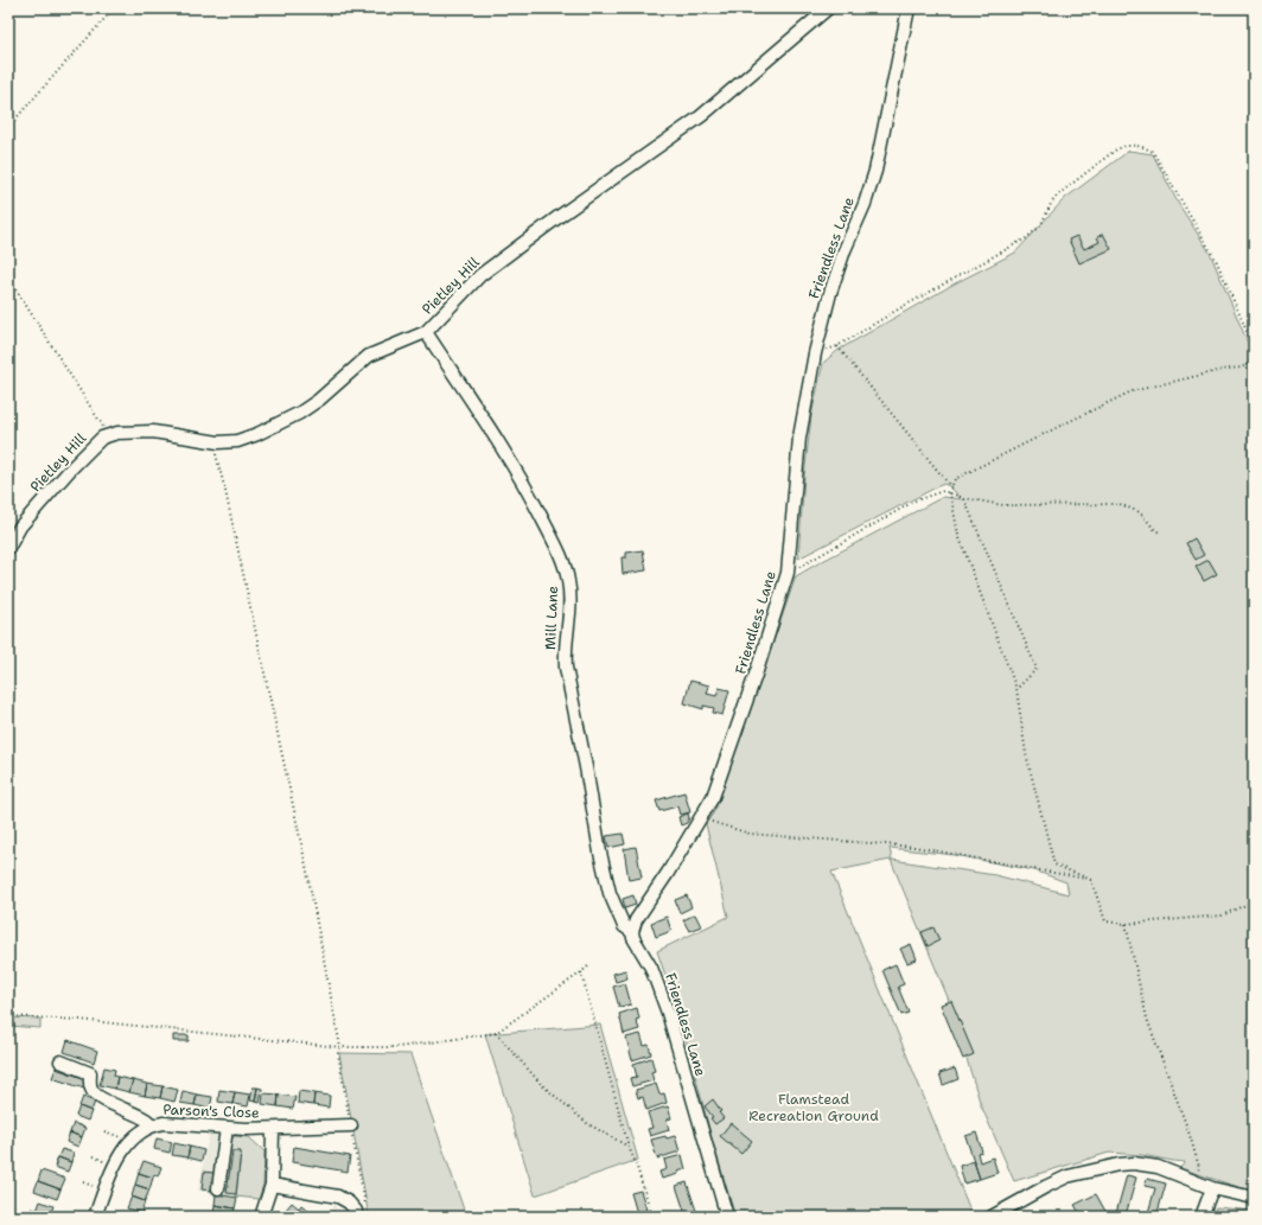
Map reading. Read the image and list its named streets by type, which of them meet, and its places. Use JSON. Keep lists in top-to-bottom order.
{
  "streets": {
    "street": [
      "Friendless Lane",
      "Pietley Hill",
      "Mill Lane",
      "Parson's Close"
    ]
  },
  "crossings": [
    ["Friendless Lane", "Mill Lane"],
    ["Pietley Hill", "Mill Lane"]
  ],
  "parks": ["Flamstead Recreation Ground"]
}
